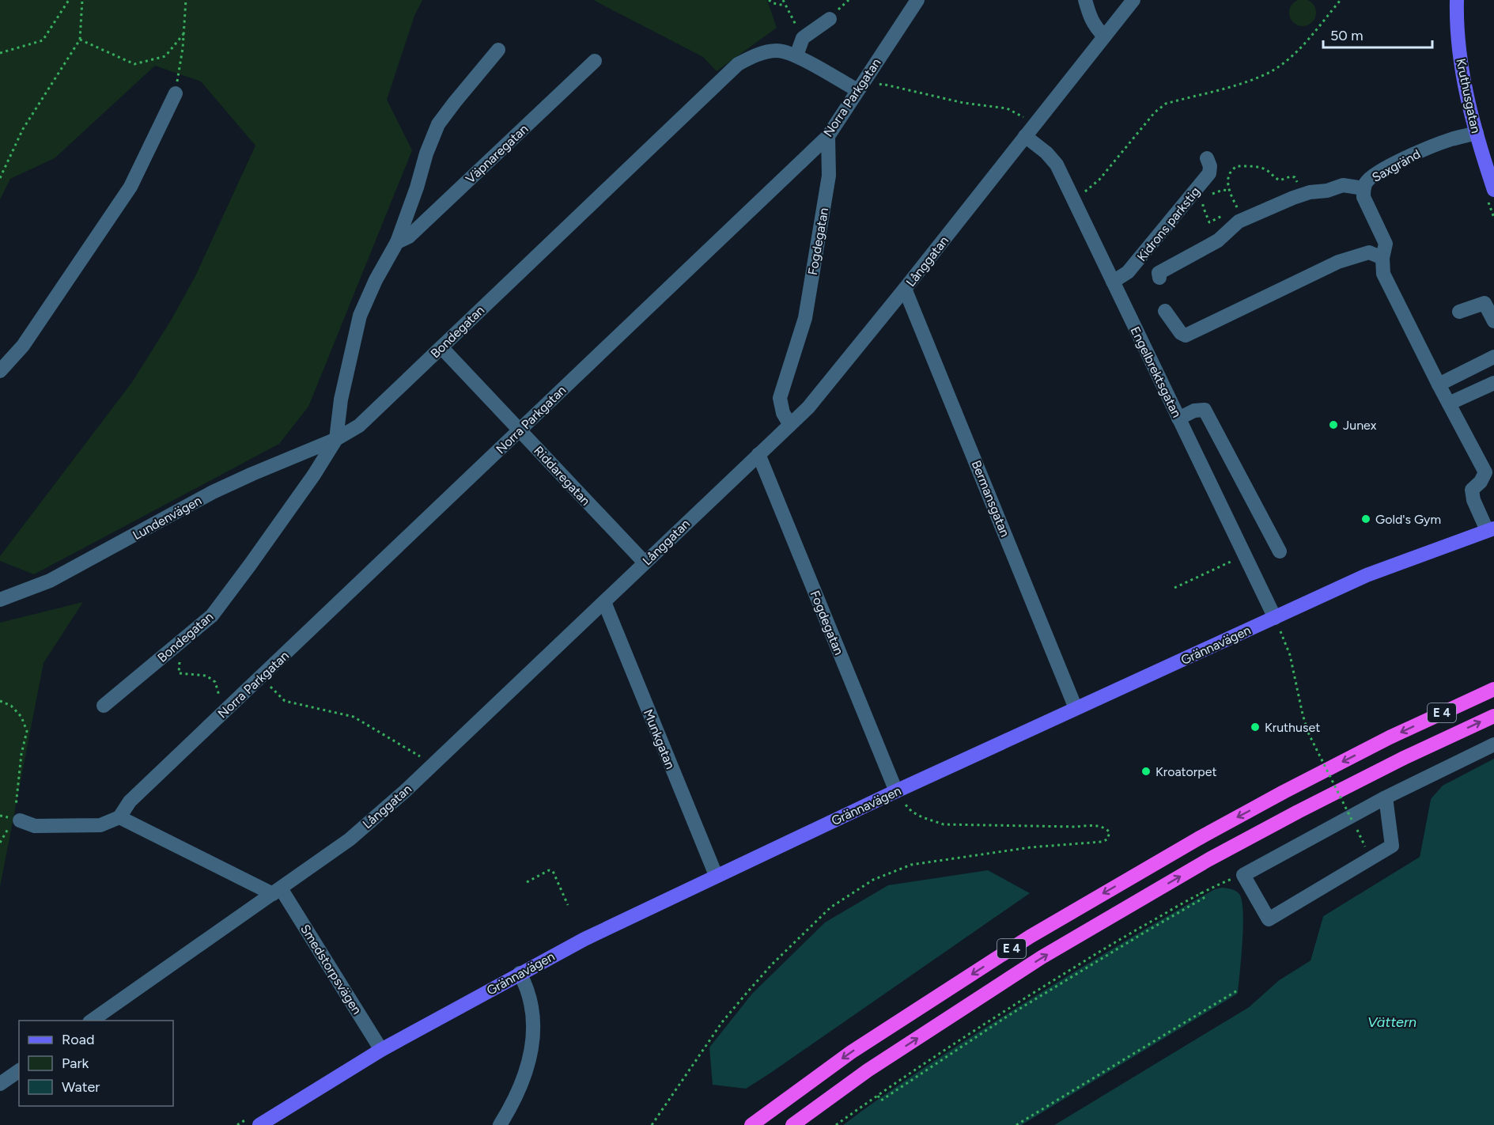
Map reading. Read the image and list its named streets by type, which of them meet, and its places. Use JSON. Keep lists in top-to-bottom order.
{
  "streets": {
    "highway": ["E 4"],
    "main road": ["Kruthusgatan", "Grännavägen"],
    "street": [
      "Norra Parkgatan",
      "Väpnaregatan",
      "Saxgränd",
      "Kidrons parkstig",
      "Fogdegatan",
      "Långgatan",
      "Bondegatan",
      "Engelbrektsgatan",
      "Riddaregatan",
      "Bermansgatan",
      "Lundenvägen",
      "Munkgatan",
      "Smedstorpsvägen"
    ]
  },
  "crossings": [
    ["Kruthusgatan", "Saxgränd"],
    ["Norra Parkgatan", "Fogdegatan"],
    ["Norra Parkgatan", "Bondegatan"],
    ["Norra Parkgatan", "Riddaregatan"],
    ["Väpnaregatan", "Bondegatan"],
    ["Väpnaregatan", "Lundenvägen"],
    ["Saxgränd", "Grännavägen"],
    ["Kidrons parkstig", "Engelbrektsgatan"],
    ["Fogdegatan", "Långgatan"],
    ["Fogdegatan", "Grännavägen"],
    ["Långgatan", "Engelbrektsgatan"],
    ["Långgatan", "Riddaregatan"],
    ["Långgatan", "Bermansgatan"],
    ["Långgatan", "Munkgatan"],
    ["Långgatan", "Smedstorpsvägen"],
    ["Bondegatan", "Riddaregatan"],
    ["Bondegatan", "Lundenvägen"],
    ["Engelbrektsgatan", "Grännavägen"],
    ["Bermansgatan", "Grännavägen"],
    ["Grännavägen", "Munkgatan"],
    ["Grännavägen", "Smedstorpsvägen"]
  ],
  "water": ["Vättern"],
  "places": [
    "Junex",
    "Gold's Gym",
    "Kruthuset",
    "Kroatorpet"
  ],
  "legend": ["Road", "Park", "Water"],
  "scale_bar": "50 m"
}
